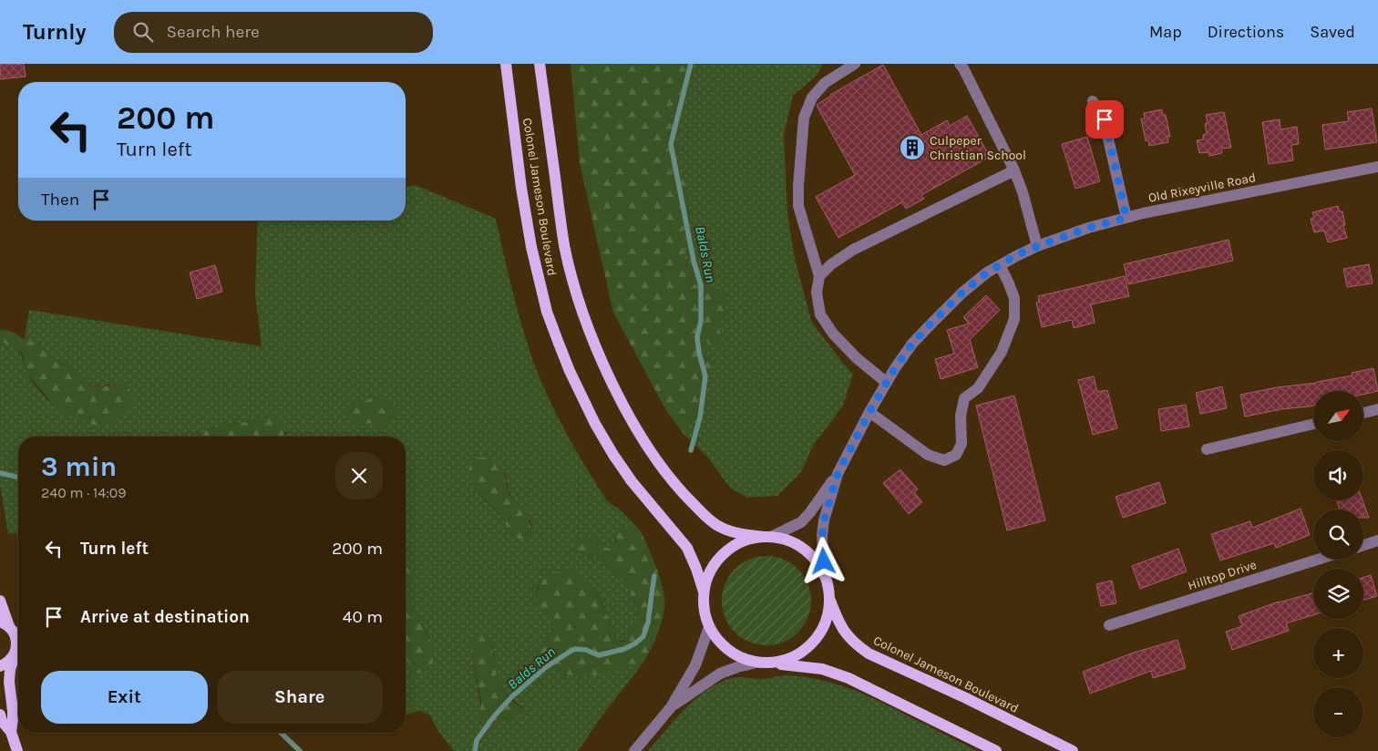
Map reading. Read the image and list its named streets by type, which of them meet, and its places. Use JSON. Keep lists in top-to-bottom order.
{
  "streets": {
    "main road": ["Colonel Jameson Boulevard"],
    "street": ["Old Rixeyville Road", "Hilltop Drive"]
  },
  "crossings": [
    ["Old Rixeyville Road", "Colonel Jameson Boulevard"]
  ],
  "water": ["Balds Run"],
  "places": {
    "building": ["Culpeper Christian School"]
  },
  "north": "top right",
  "page": {
    "header": "Turnly",
    "search": "Search here",
    "nav": ["Map", "Directions", "Saved"],
    "turn": ["200 m", "Turn left"],
    "then": "Then",
    "map_buttons": ["+", "−"],
    "heading": ["3 min", "240 m · 14:09"],
    "list": [
      {
        "name": "Turn left",
        "value": "200 m"
      },
      {
        "name": "Arrive at destination",
        "value": "40 m"
      }
    ],
    "buttons": ["Exit", "Share"]
  }
}
